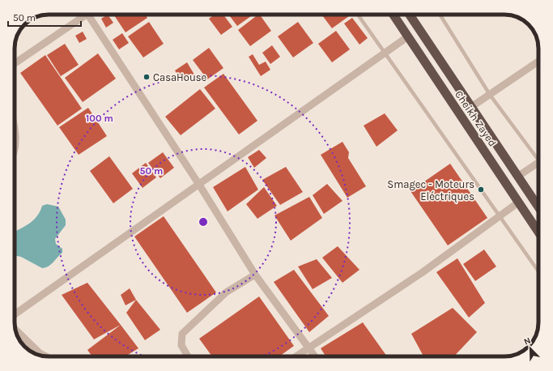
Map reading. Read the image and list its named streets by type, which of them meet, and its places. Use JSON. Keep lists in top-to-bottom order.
{
  "streets": {
    "highway": ["Cheikh Zayed"]
  },
  "places": ["CasaHouse", "Smagec - Moteurs Eléctriques"],
  "scale_bar": "50 m",
  "north": "top left",
  "rings": ["100 m", "50 m"]
}
